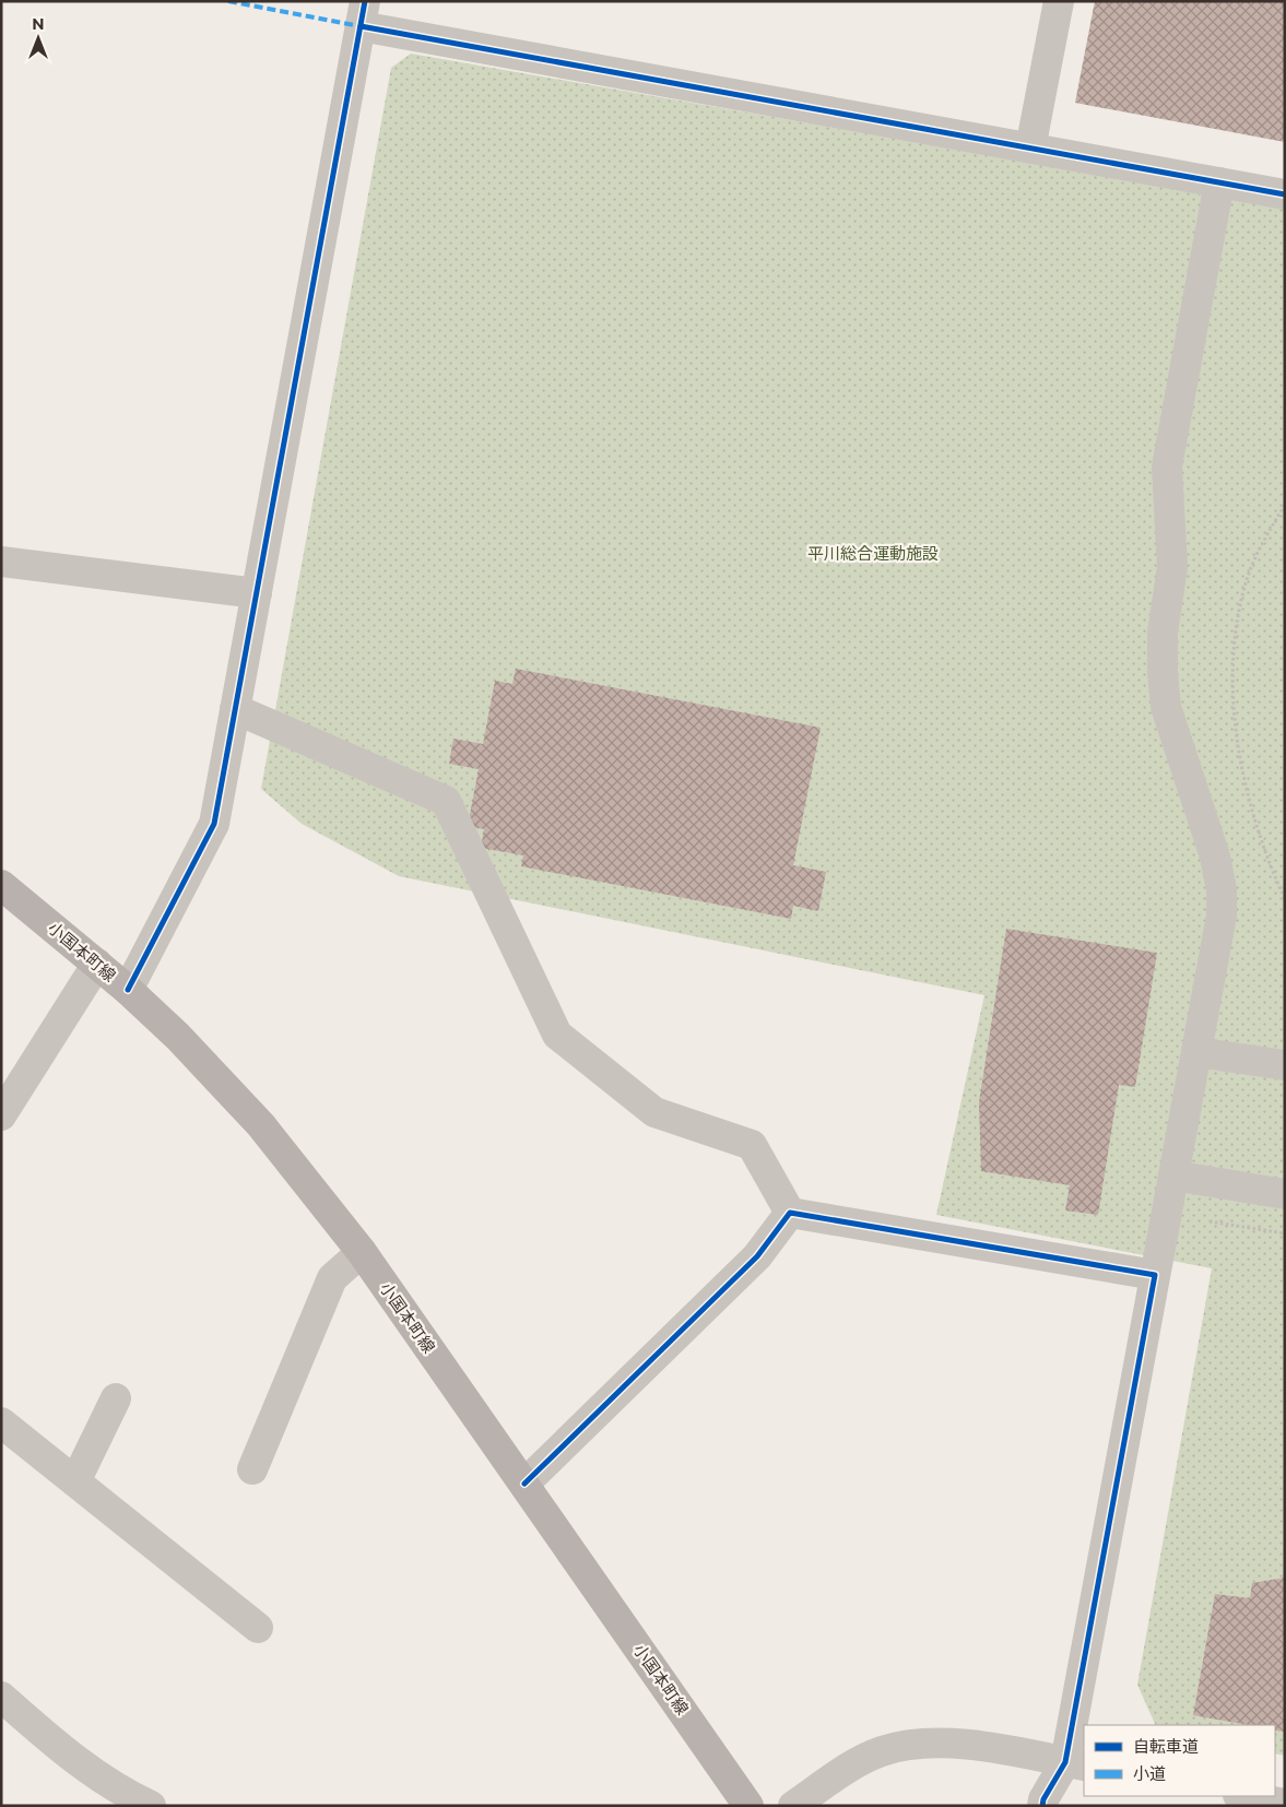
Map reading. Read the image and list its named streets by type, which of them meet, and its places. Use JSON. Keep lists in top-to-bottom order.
{
  "streets": {
    "main road": ["小国本町線"]
  },
  "parks": ["平川総合運動施設"],
  "legend": ["自転車道", "小道"],
  "north": "top"
}
